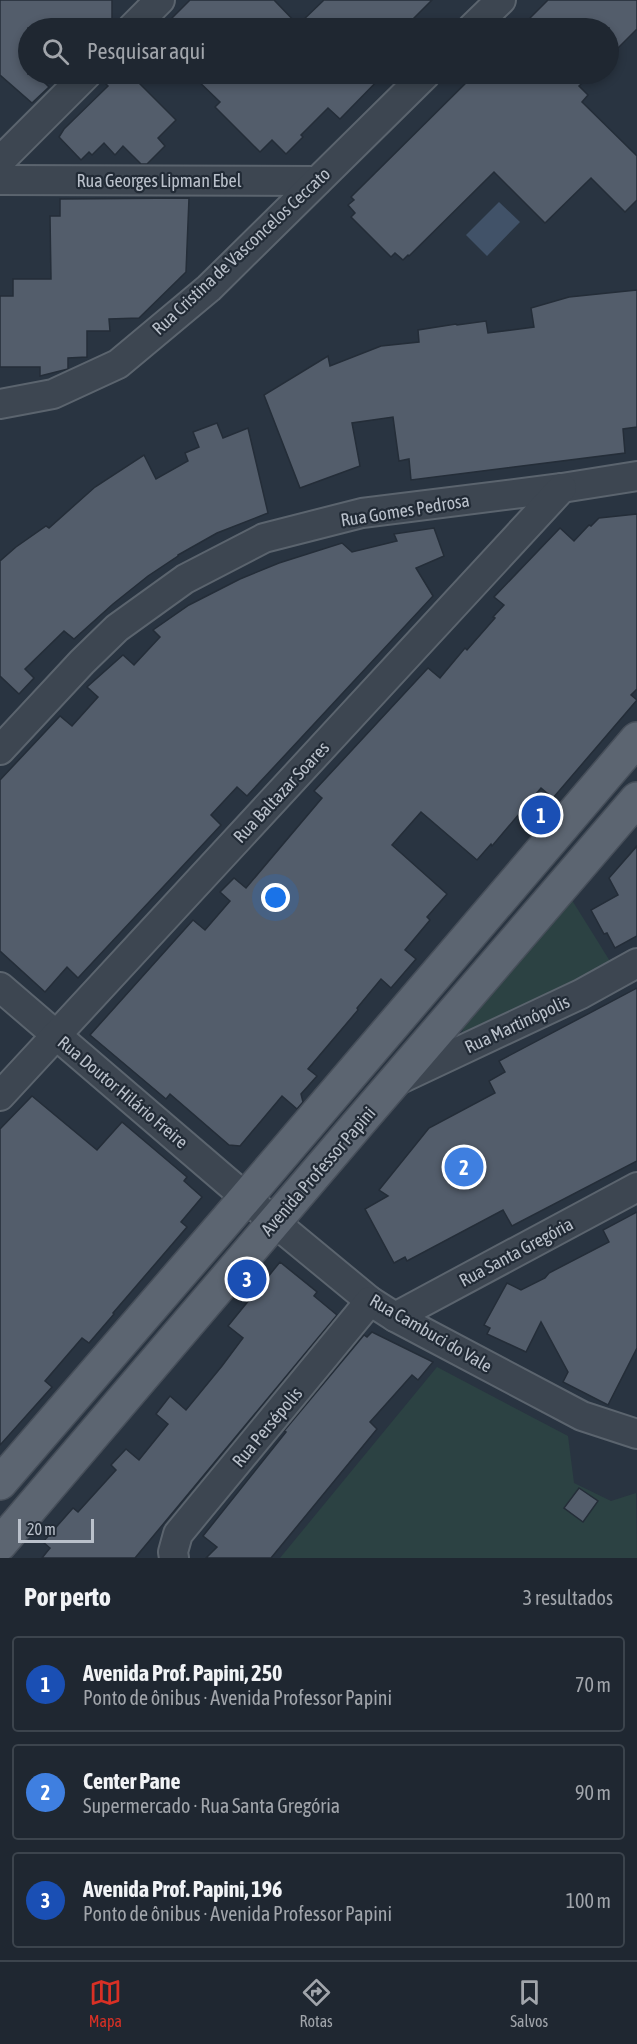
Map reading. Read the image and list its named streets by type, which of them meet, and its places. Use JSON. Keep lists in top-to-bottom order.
{
  "streets": {
    "main road": ["Avenida Professor Papini"],
    "street": [
      "Rua Georges Lipman Ebel",
      "Rua Cristina de Vasconcelos Ceccato",
      "Rua Gomes Pedrosa",
      "Rua Baltazar Soares",
      "Rua Martinópolis",
      "Rua Doutor Hilário Freire",
      "Rua Santa Gregória",
      "Rua Cambuci do Vale",
      "Rua Persépolis"
    ]
  },
  "crossings": [
    ["Rua Georges Lipman Ebel", "Rua Cristina de Vasconcelos Ceccato"],
    ["Rua Gomes Pedrosa", "Rua Baltazar Soares"],
    ["Rua Baltazar Soares", "Rua Doutor Hilário Freire"],
    ["Rua Martinópolis", "Avenida Professor Papini"],
    ["Rua Doutor Hilário Freire", "Avenida Professor Papini"],
    ["Rua Doutor Hilário Freire", "Rua Cambuci do Vale"],
    ["Avenida Professor Papini", "Rua Cambuci do Vale"],
    ["Rua Santa Gregória", "Rua Cambuci do Vale"],
    ["Rua Cambuci do Vale", "Rua Persépolis"]
  ],
  "scale_bar": "20 m",
  "page": {
    "search": "Pesquisar aqui",
    "pins": ["1", "2", "3"],
    "scale": "20 m",
    "heading": ["Por perto", "3 resultados"],
    "list": [
      {
        "mark": "1",
        "name": "Avenida Prof. Papini, 250",
        "note": "Ponto de ônibus · Avenida Professor Papini",
        "value": "70 m"
      },
      {
        "mark": "2",
        "name": "Center Pane",
        "note": "Supermercado · Rua Santa Gregória",
        "value": "90 m"
      },
      {
        "mark": "3",
        "name": "Avenida Prof. Papini, 196",
        "note": "Ponto de ônibus · Avenida Professor Papini",
        "value": "100 m"
      }
    ],
    "nav": ["Mapa", "Rotas", "Salvos"]
  }
}
